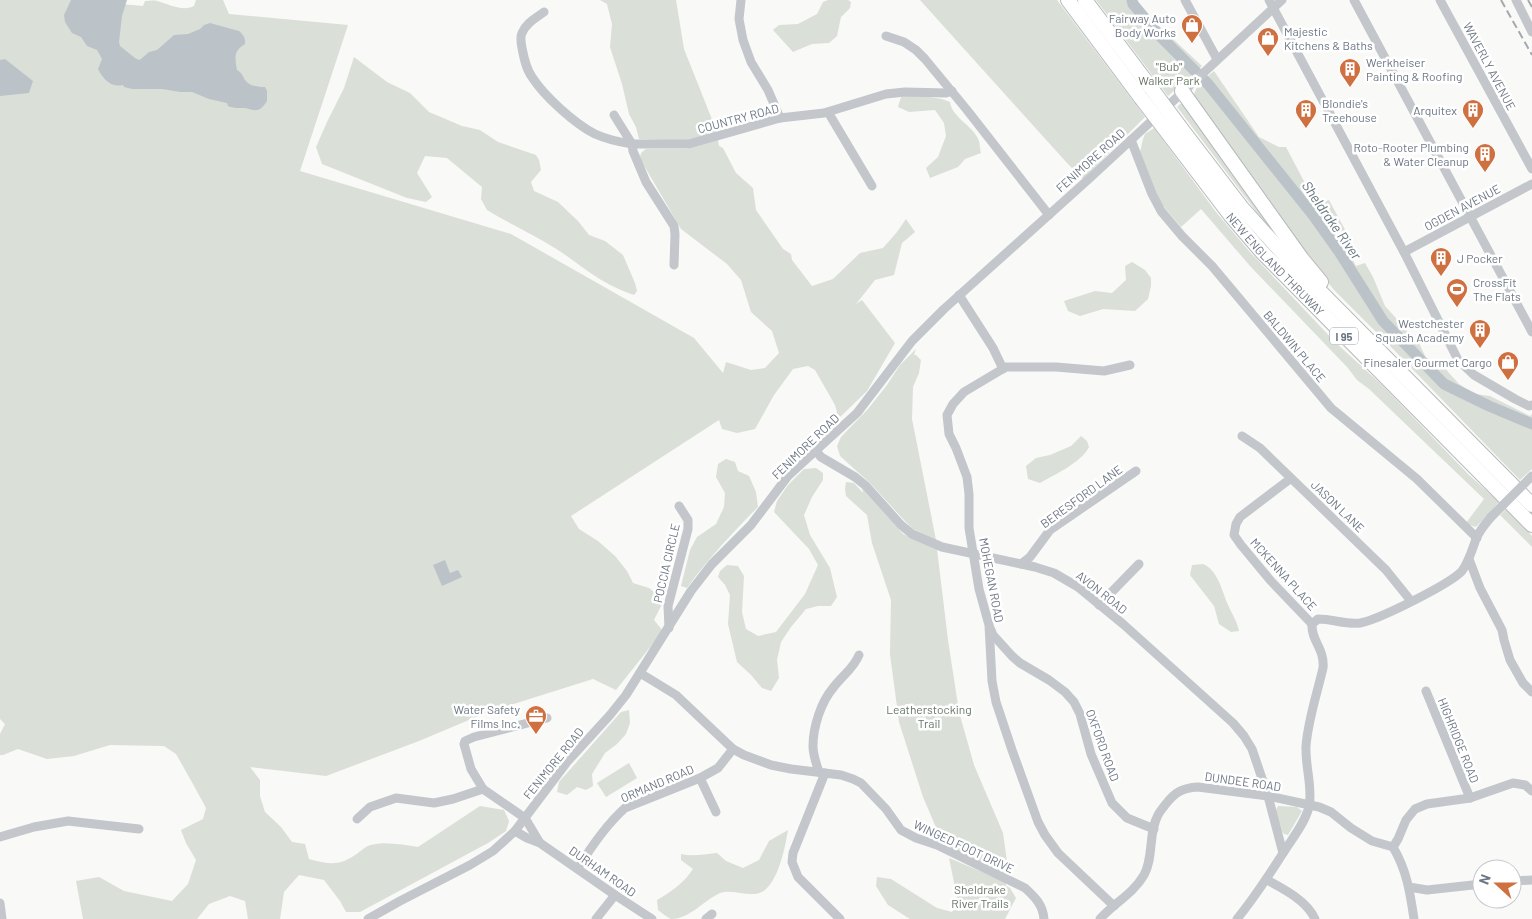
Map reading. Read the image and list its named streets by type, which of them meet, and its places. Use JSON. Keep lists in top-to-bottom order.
{
  "streets": {
    "highway": ["NEW ENGLAND THRUWAY", "I 95"],
    "street": [
      "WAVERLY AVENUE",
      "COUNTRY ROAD",
      "FENIMORE ROAD",
      "OGDEN AVENUE",
      "BALDWIN PLACE",
      "BERESFORD LANE",
      "JASON LANE",
      "POCCIA CIRCLE",
      "MCKENNA PLACE",
      "MOHEGAN ROAD",
      "AVON ROAD",
      "HIGHRIDGE ROAD",
      "OXFORD ROAD",
      "DUNDEE ROAD",
      "ORMAND ROAD",
      "WINGED FOOT DRIVE",
      "DURHAM ROAD"
    ]
  },
  "crossings": [
    ["FENIMORE ROAD", "BALDWIN PLACE"],
    ["FENIMORE ROAD", "POCCIA CIRCLE"],
    ["FENIMORE ROAD", "AVON ROAD"],
    ["FENIMORE ROAD", "WINGED FOOT DRIVE"],
    ["FENIMORE ROAD", "DURHAM ROAD"],
    ["BERESFORD LANE", "AVON ROAD"],
    ["JASON LANE", "MCKENNA PLACE"],
    ["MOHEGAN ROAD", "AVON ROAD"],
    ["MOHEGAN ROAD", "OXFORD ROAD"],
    ["MOHEGAN ROAD", "DUNDEE ROAD"],
    ["AVON ROAD", "DUNDEE ROAD"],
    ["OXFORD ROAD", "DUNDEE ROAD"],
    ["ORMAND ROAD", "WINGED FOOT DRIVE"],
    ["ORMAND ROAD", "DURHAM ROAD"]
  ],
  "water": ["Sheldrake River"],
  "parks": ["\"Bub\" Walker Park", "Leatherstocking Trail", "Sheldrake River Trails"],
  "places": {
    "shop": ["Fairway Auto Body Works", "Majestic Kitchens & Baths", "Finesaler Gourmet Cargo"],
    "building": [
      "Werkheiser Painting & Roofing",
      "Blondie's Treehouse",
      "Arquitex",
      "Roto-Rooter Plumbing & Water Cleanup",
      "J Pocker",
      "Westchester Squash Academy"
    ],
    "sports": ["CrossFit The Flats"],
    "office": ["Water Safety Films Inc."]
  },
  "north": "left"
}
